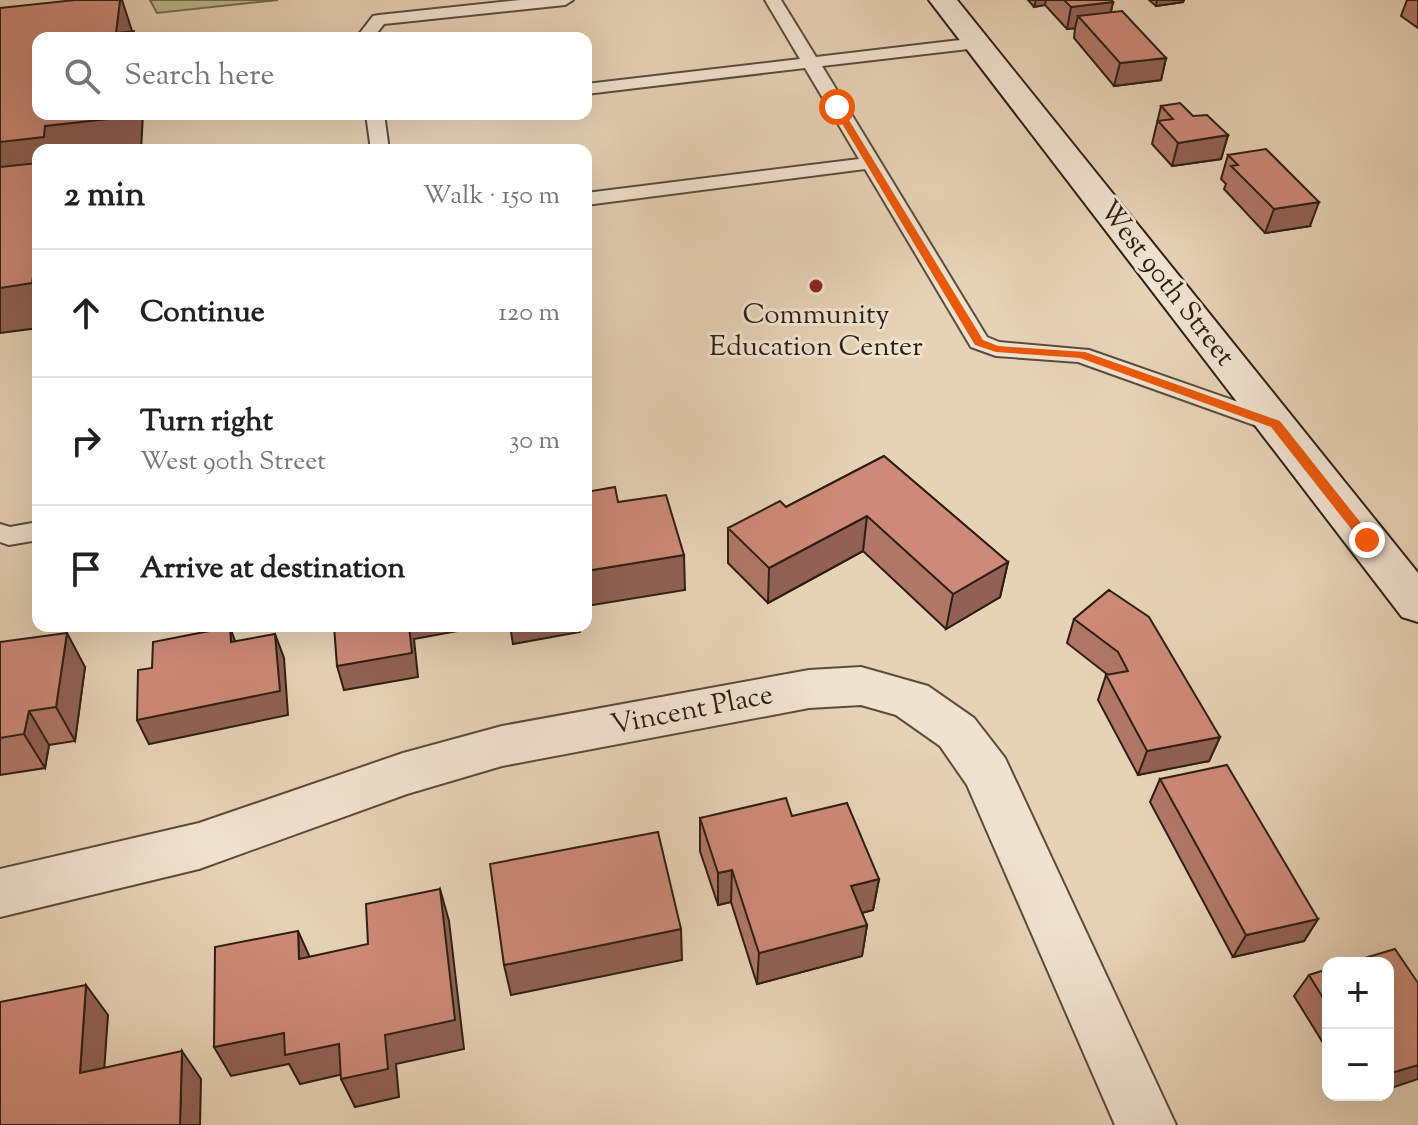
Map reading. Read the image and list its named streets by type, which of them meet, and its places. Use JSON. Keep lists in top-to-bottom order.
{
  "streets": {
    "street": ["West 90th Street", "Vincent Place"]
  },
  "places": ["Community Education Center"],
  "page": {
    "search": "Search here",
    "heading": ["2 min", "Walk · 150 m"],
    "list": [
      ["Continue", "120 m"],
      ["Turn right", "West 90th Street", "30 m"],
      "Arrive at destination"
    ],
    "map_buttons": ["+", "−"]
  }
}
